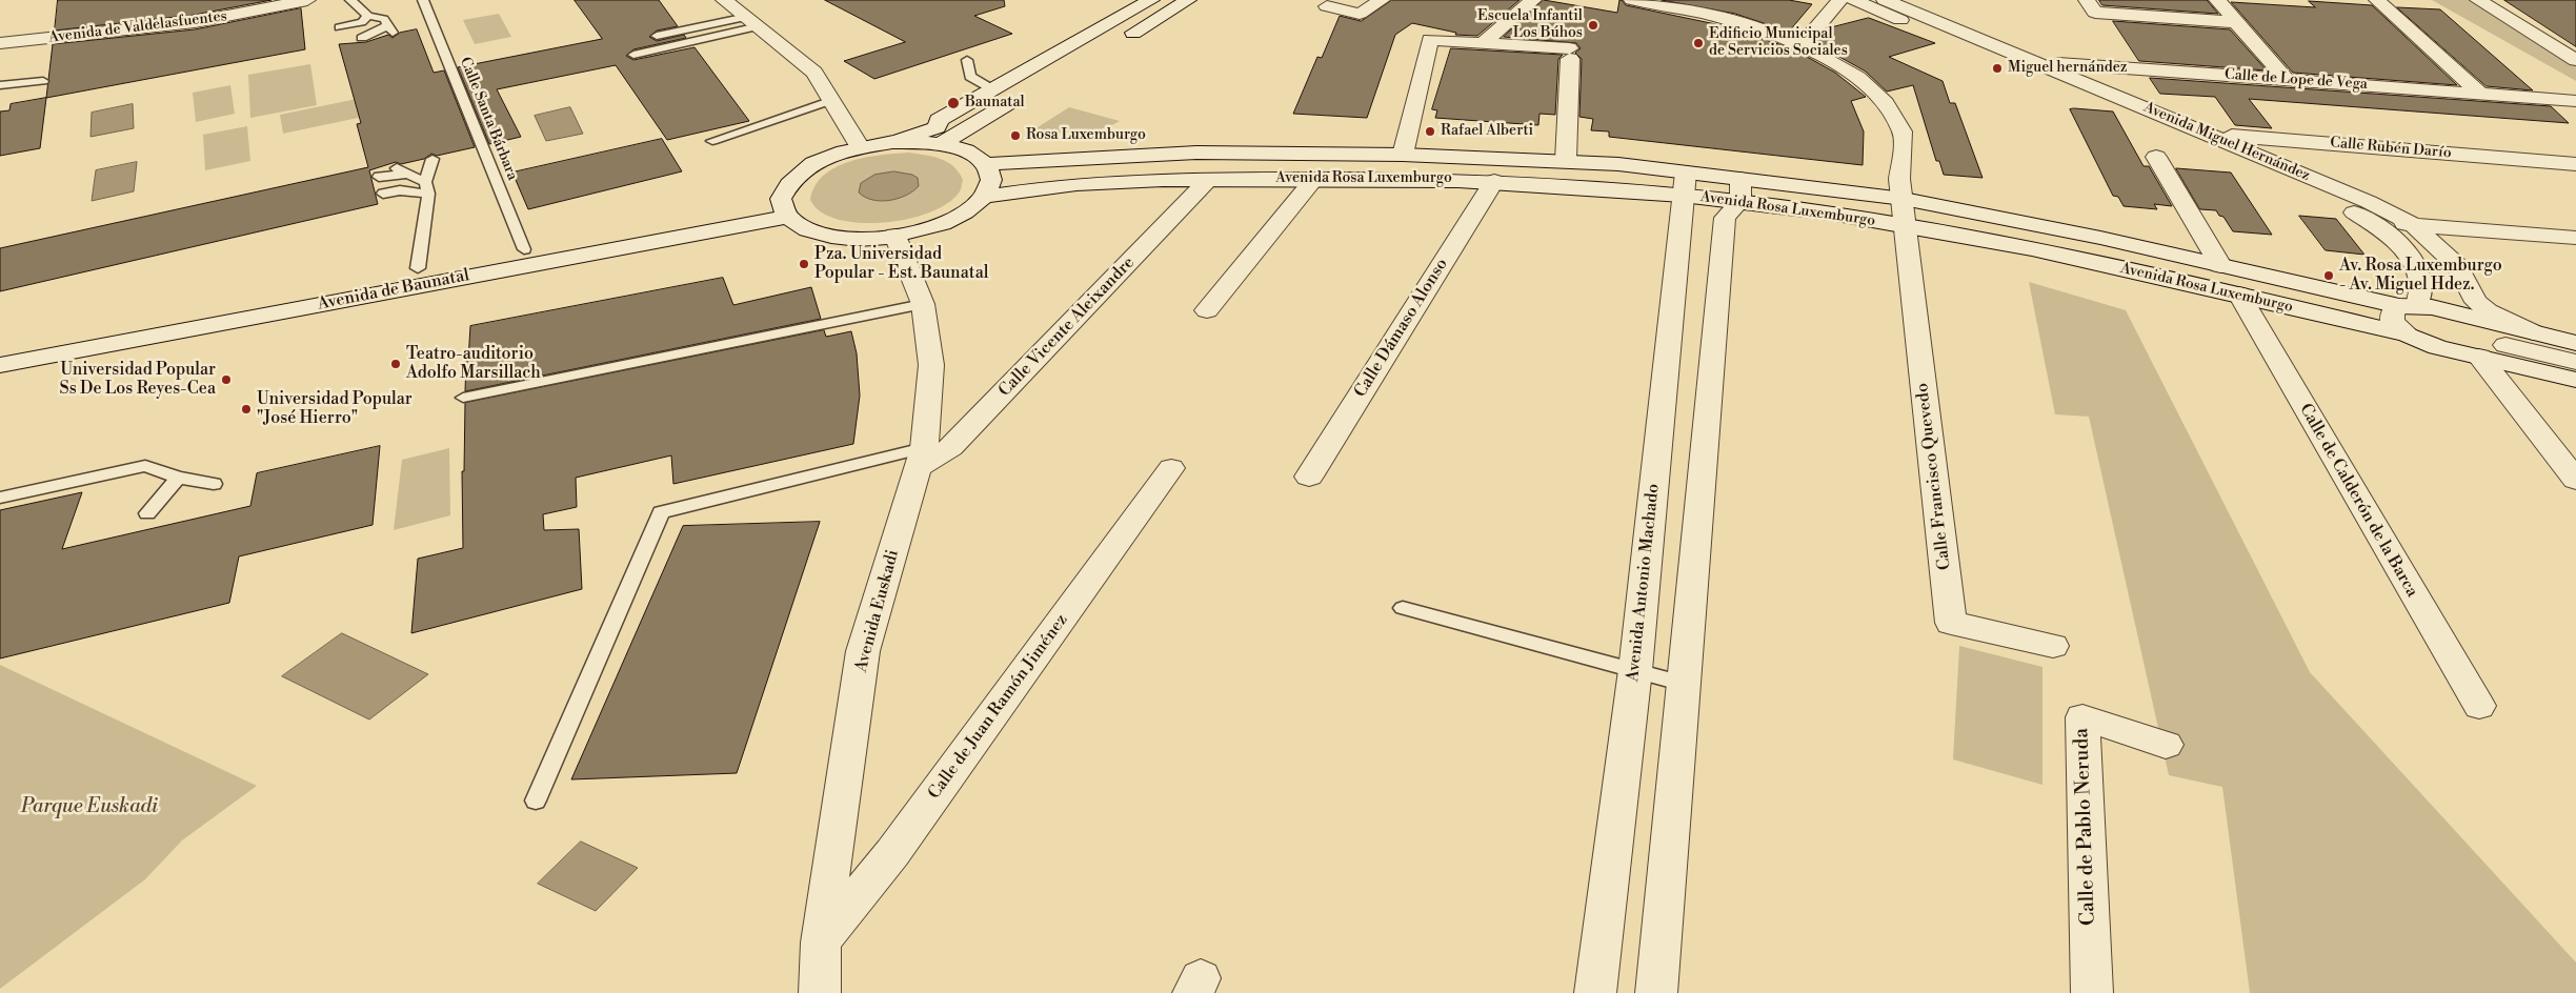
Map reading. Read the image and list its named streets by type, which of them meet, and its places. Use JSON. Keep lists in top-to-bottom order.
{
  "streets": {
    "street": [
      "Avenida de Valdelasfuentes",
      "Calle de Lope de Vega",
      "Avenida Miguel Hernández",
      "Calle Rubén Darío",
      "Avenida Rosa Luxemburgo",
      "Avenida de Baunatal",
      "Calle Vicente Aleixandre",
      "Calle Dámaso Alonso",
      "Calle Francisco Quevedo",
      "Calle de Calderón de la Barca",
      "Avenida Antonio Machado",
      "Avenida Euskadi",
      "Calle de Juan Ramón Jiménez",
      "Calle de Pablo Neruda"
    ],
    "lane": ["Calle Santa Bárbara"]
  },
  "crossings": [
    ["Calle de Lope de Vega", "Avenida Miguel Hernández"],
    ["Calle Santa Bárbara", "Avenida de Baunatal"],
    ["Avenida Miguel Hernández", "Calle Rubén Darío"],
    ["Avenida Miguel Hernández", "Avenida Rosa Luxemburgo"],
    ["Avenida Rosa Luxemburgo", "Calle Vicente Aleixandre"],
    ["Avenida Rosa Luxemburgo", "Calle Dámaso Alonso"],
    ["Avenida Rosa Luxemburgo", "Calle Francisco Quevedo"],
    ["Avenida Rosa Luxemburgo", "Calle de Calderón de la Barca"],
    ["Avenida Rosa Luxemburgo", "Avenida Antonio Machado"],
    ["Calle Vicente Aleixandre", "Avenida Euskadi"],
    ["Avenida Euskadi", "Calle de Juan Ramón Jiménez"]
  ],
  "parks": ["Parque Euskadi"],
  "places": [
    "Escuela Infantil Los Búhos",
    "Edificio Municipal de Servicios Sociales",
    "Miguel hernández",
    "Baunatal",
    "Rafael Alberti",
    "Rosa Luxemburgo",
    "Pza. Universidad Popular - Est. Baunatal",
    "Av. Rosa Luxemburgo - Av. Miguel Hdez.",
    "Teatro-auditorio Adolfo Marsillach",
    "Universidad Popular Ss De Los Reyes-Cea",
    "Universidad Popular \"José Hierro\""
  ]
}
